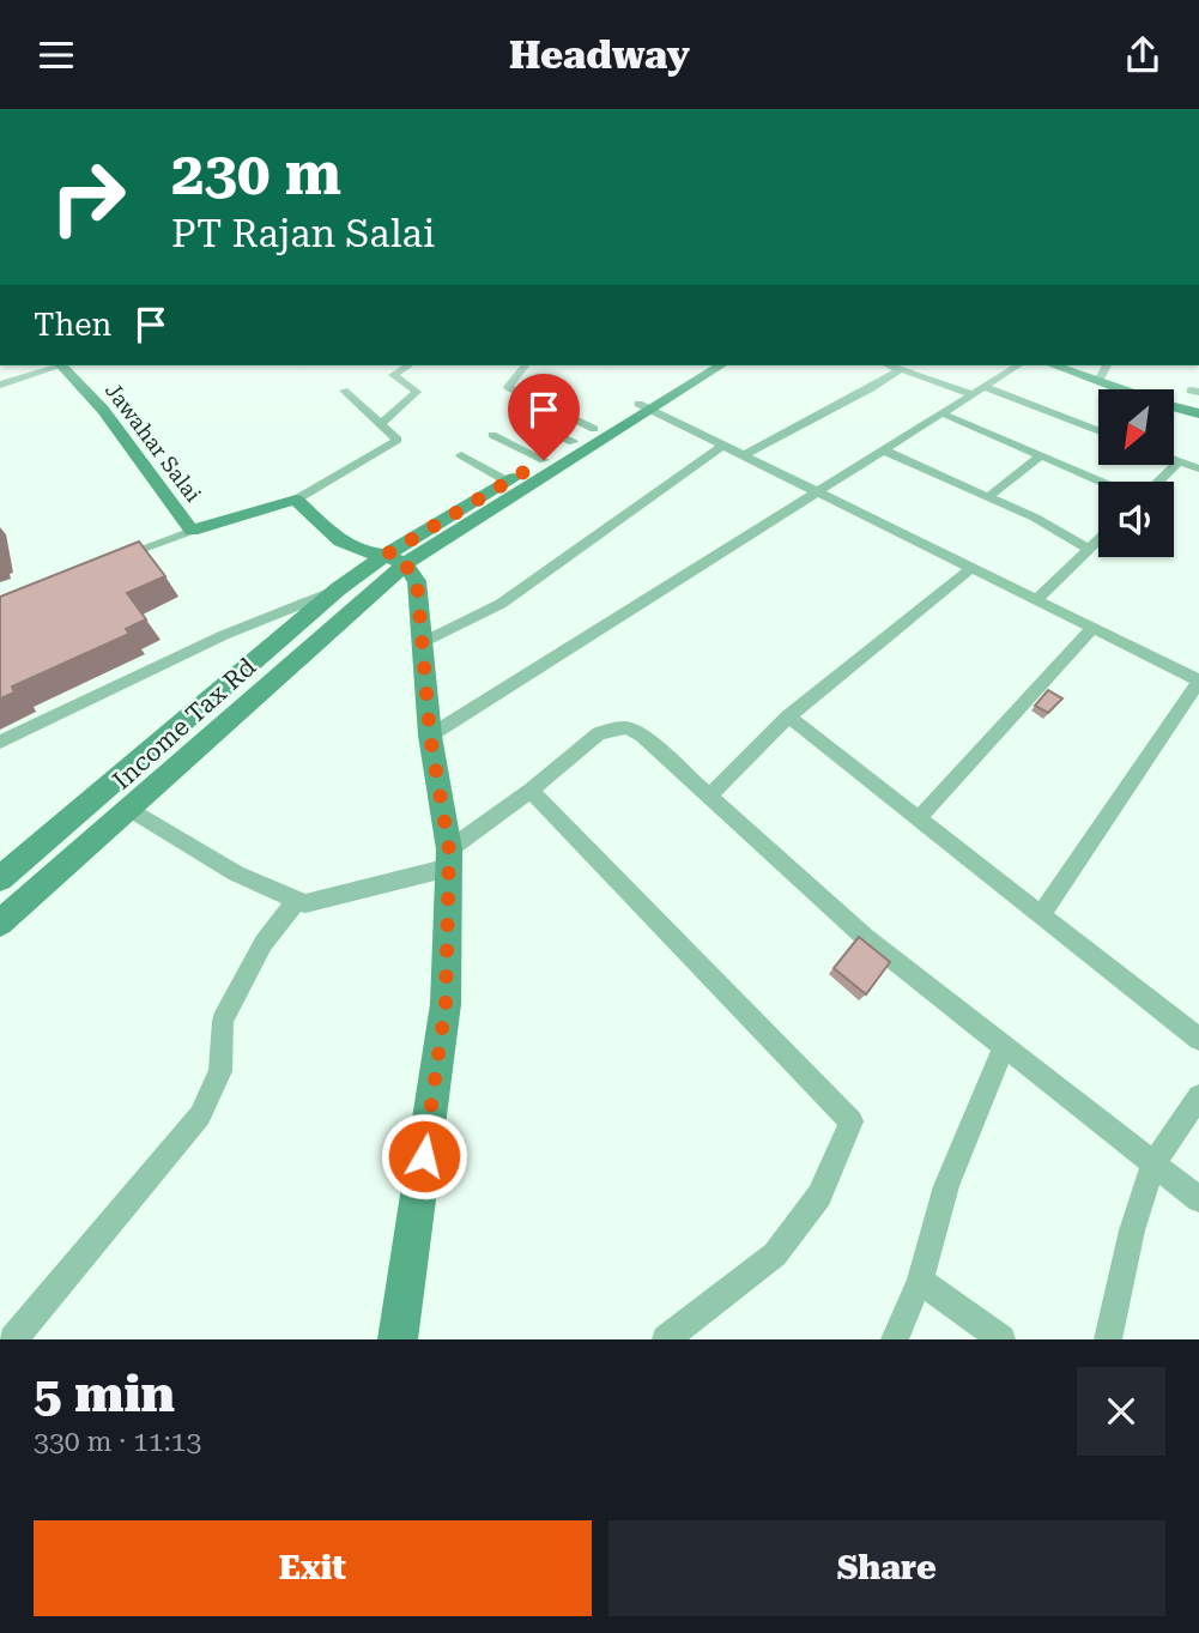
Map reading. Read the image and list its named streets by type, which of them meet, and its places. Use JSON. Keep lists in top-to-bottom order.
{
  "streets": {
    "main road": ["Jawahar Salai", "Income Tax Rd"]
  },
  "north": "bottom left",
  "page": {
    "header": "Headway",
    "turn": ["230 m", "PT Rajan Salai"],
    "then": "Then",
    "heading": ["5 min", "330 m · 11:13"],
    "buttons": ["Exit", "Share"]
  }
}
